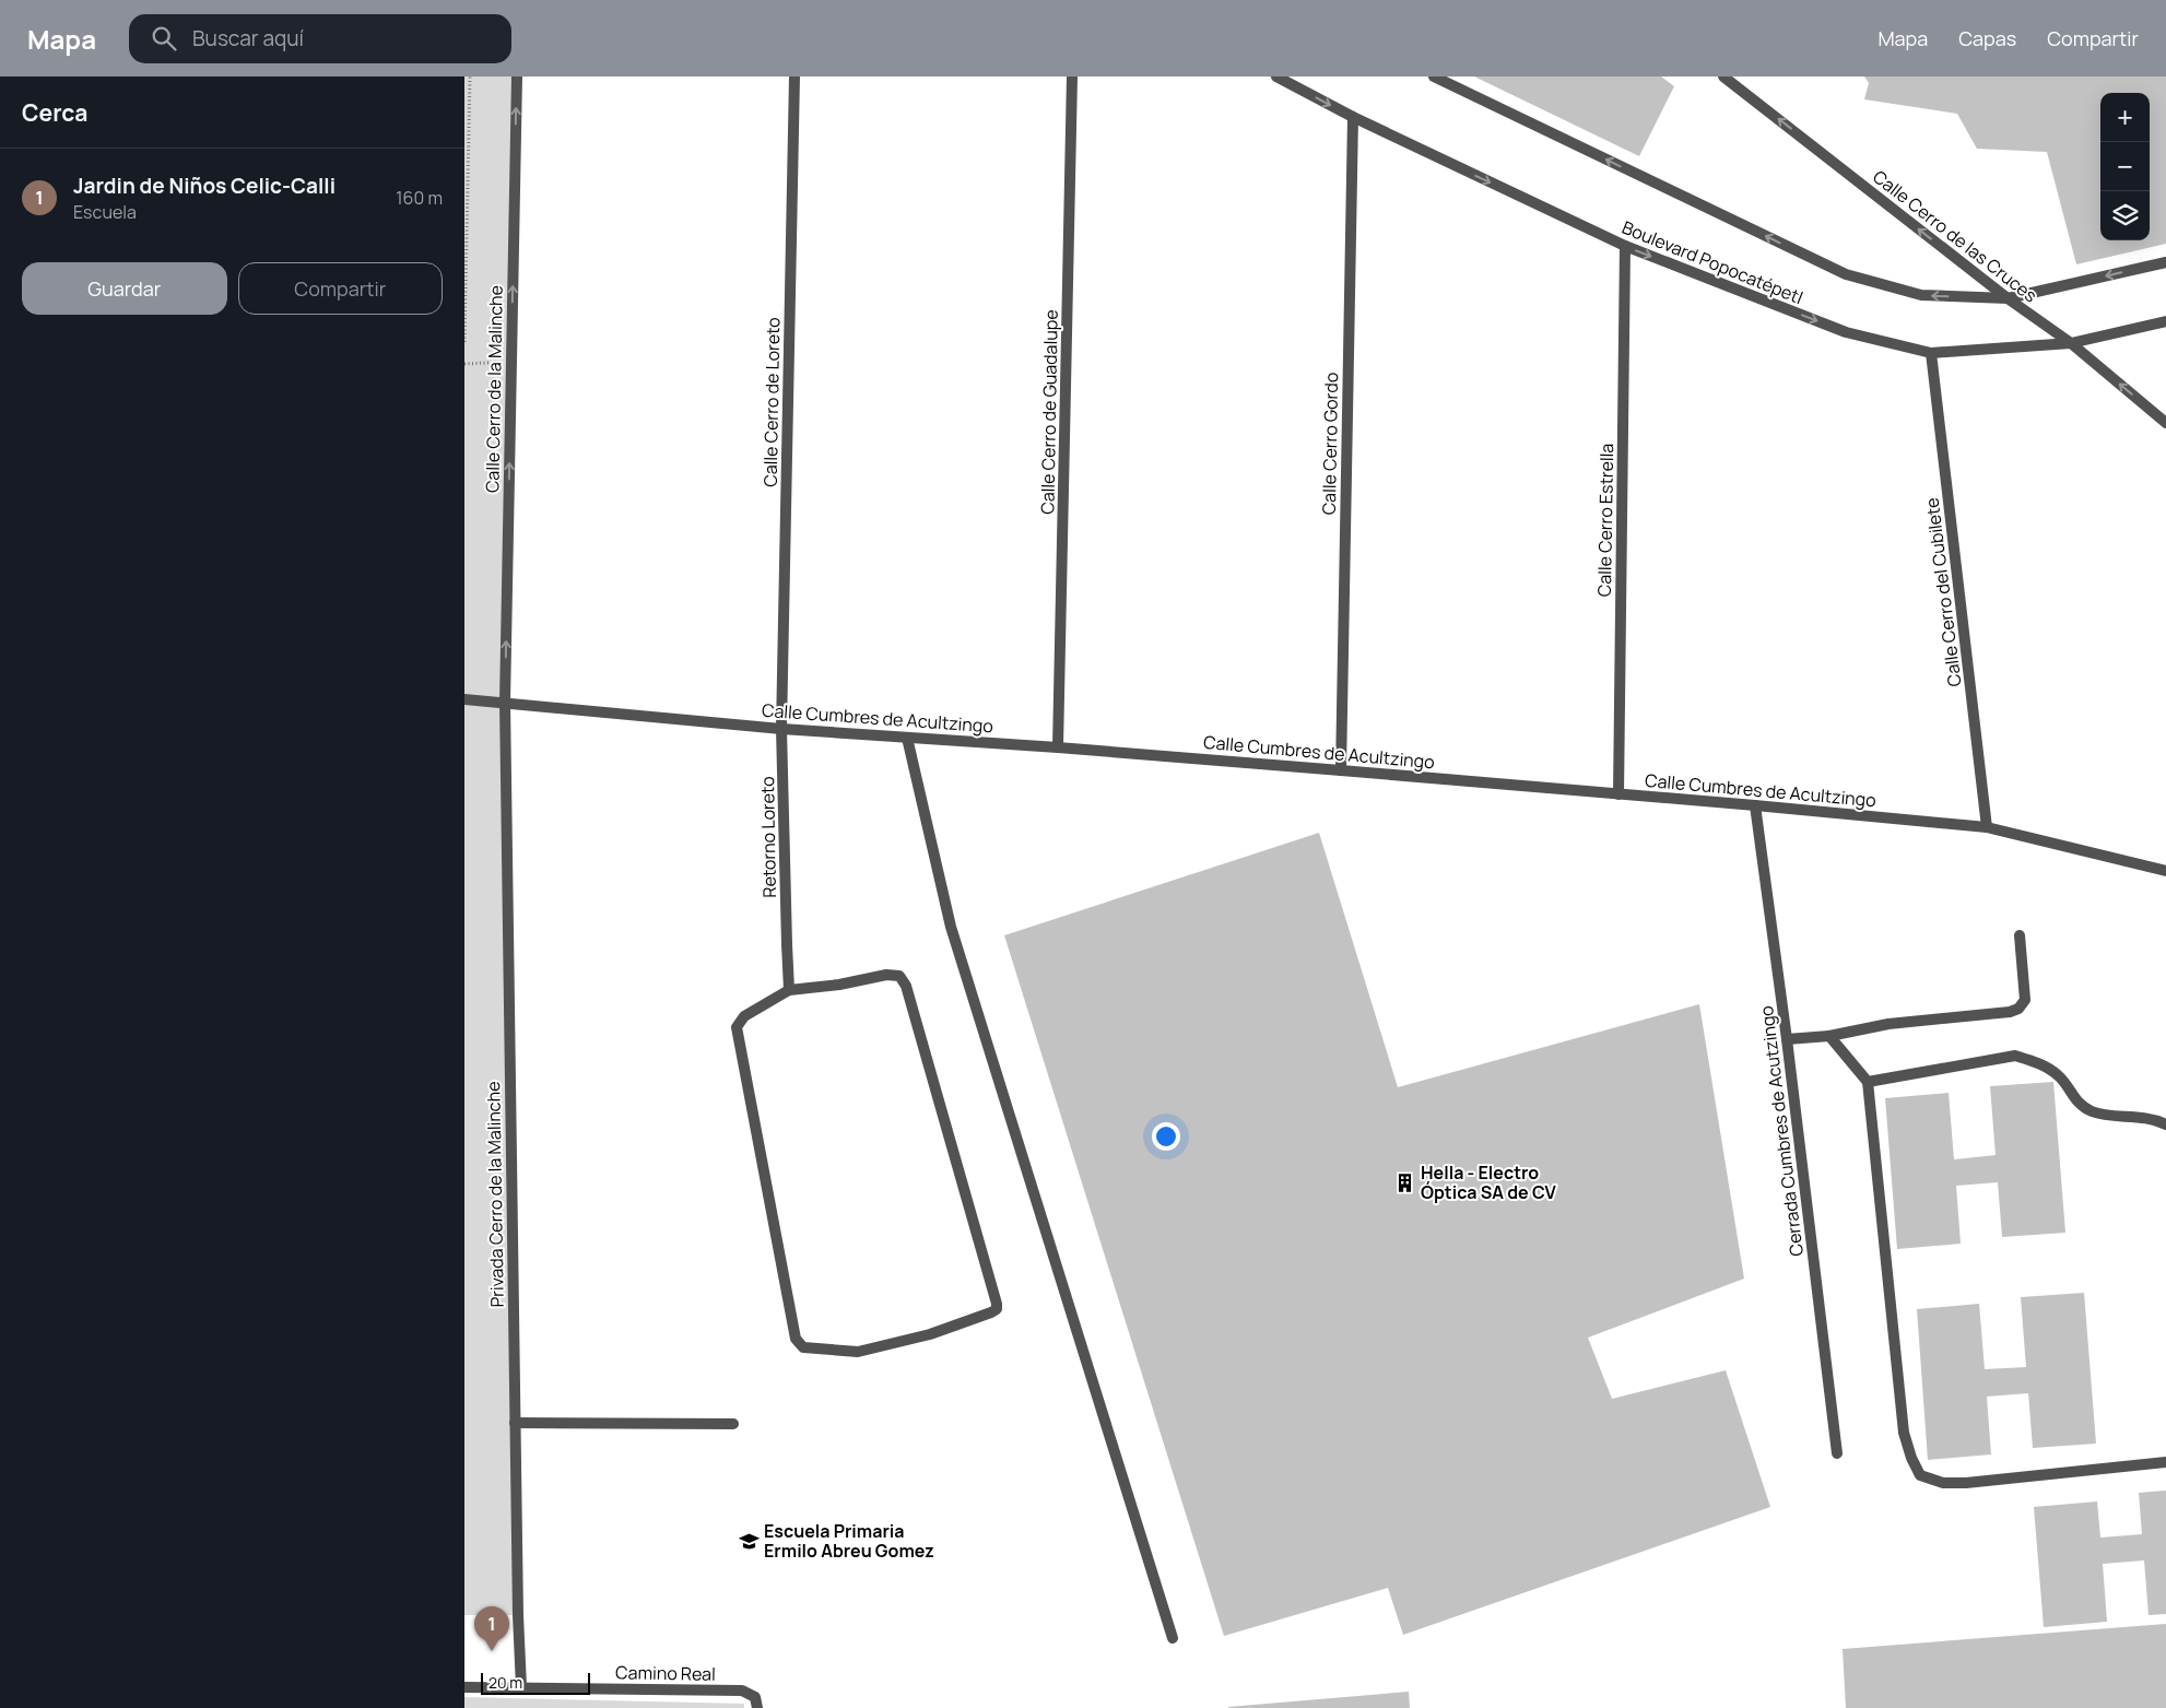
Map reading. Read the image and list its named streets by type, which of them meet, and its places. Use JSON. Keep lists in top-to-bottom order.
{
  "streets": {
    "street": [
      "Calle Cerro de las Cruces",
      "Boulevard Popocatépetl",
      "Calle Cerro de la Malinche",
      "Calle Cerro de Loreto",
      "Calle Cerro de Guadalupe",
      "Calle Cerro Gordo",
      "Calle Cerro Estrella",
      "Calle Cerro del Cubilete",
      "Calle Cumbres de Acultzingo",
      "Retorno Loreto",
      "Cerrada Cumbres de Acutzingo",
      "Privada Cerro de la Malinche",
      "Camino Real"
    ]
  },
  "crossings": [
    ["Calle Cerro de las Cruces", "Boulevard Popocatépetl"],
    ["Boulevard Popocatépetl", "Calle Cerro Gordo"],
    ["Boulevard Popocatépetl", "Calle Cerro Estrella"],
    ["Boulevard Popocatépetl", "Calle Cerro del Cubilete"],
    ["Calle Cerro de la Malinche", "Calle Cumbres de Acultzingo"],
    ["Calle Cerro de la Malinche", "Privada Cerro de la Malinche"],
    ["Calle Cerro de Loreto", "Calle Cumbres de Acultzingo"],
    ["Calle Cerro de Loreto", "Retorno Loreto"],
    ["Calle Cerro de Guadalupe", "Calle Cumbres de Acultzingo"],
    ["Calle Cerro Gordo", "Calle Cumbres de Acultzingo"],
    ["Calle Cerro Estrella", "Calle Cumbres de Acultzingo"],
    ["Calle Cerro del Cubilete", "Calle Cumbres de Acultzingo"],
    ["Calle Cumbres de Acultzingo", "Retorno Loreto"],
    ["Calle Cumbres de Acultzingo", "Cerrada Cumbres de Acutzingo"],
    ["Calle Cumbres de Acultzingo", "Privada Cerro de la Malinche"],
    ["Privada Cerro de la Malinche", "Camino Real"]
  ],
  "one_way": ["Calle Cerro de la Malinche"],
  "places": {
    "building": ["Hella - Electro Óptica SA de CV"],
    "school or university": ["Escuela Primaria Ermilo Abreu Gomez"]
  },
  "scale_bar": "20 m",
  "page": {
    "header": "Mapa",
    "search": "Buscar aquí",
    "nav": ["Mapa", "Capas", "Compartir"],
    "heading": "Cerca",
    "map_buttons": ["+", "−"],
    "list": [
      {
        "mark": "1",
        "name": "Jardin de Niños Celic-Calli",
        "note": "Escuela",
        "value": "160 m"
      }
    ],
    "buttons": ["Guardar", "Compartir"],
    "pins": "1",
    "scale": "20 m"
  }
}
